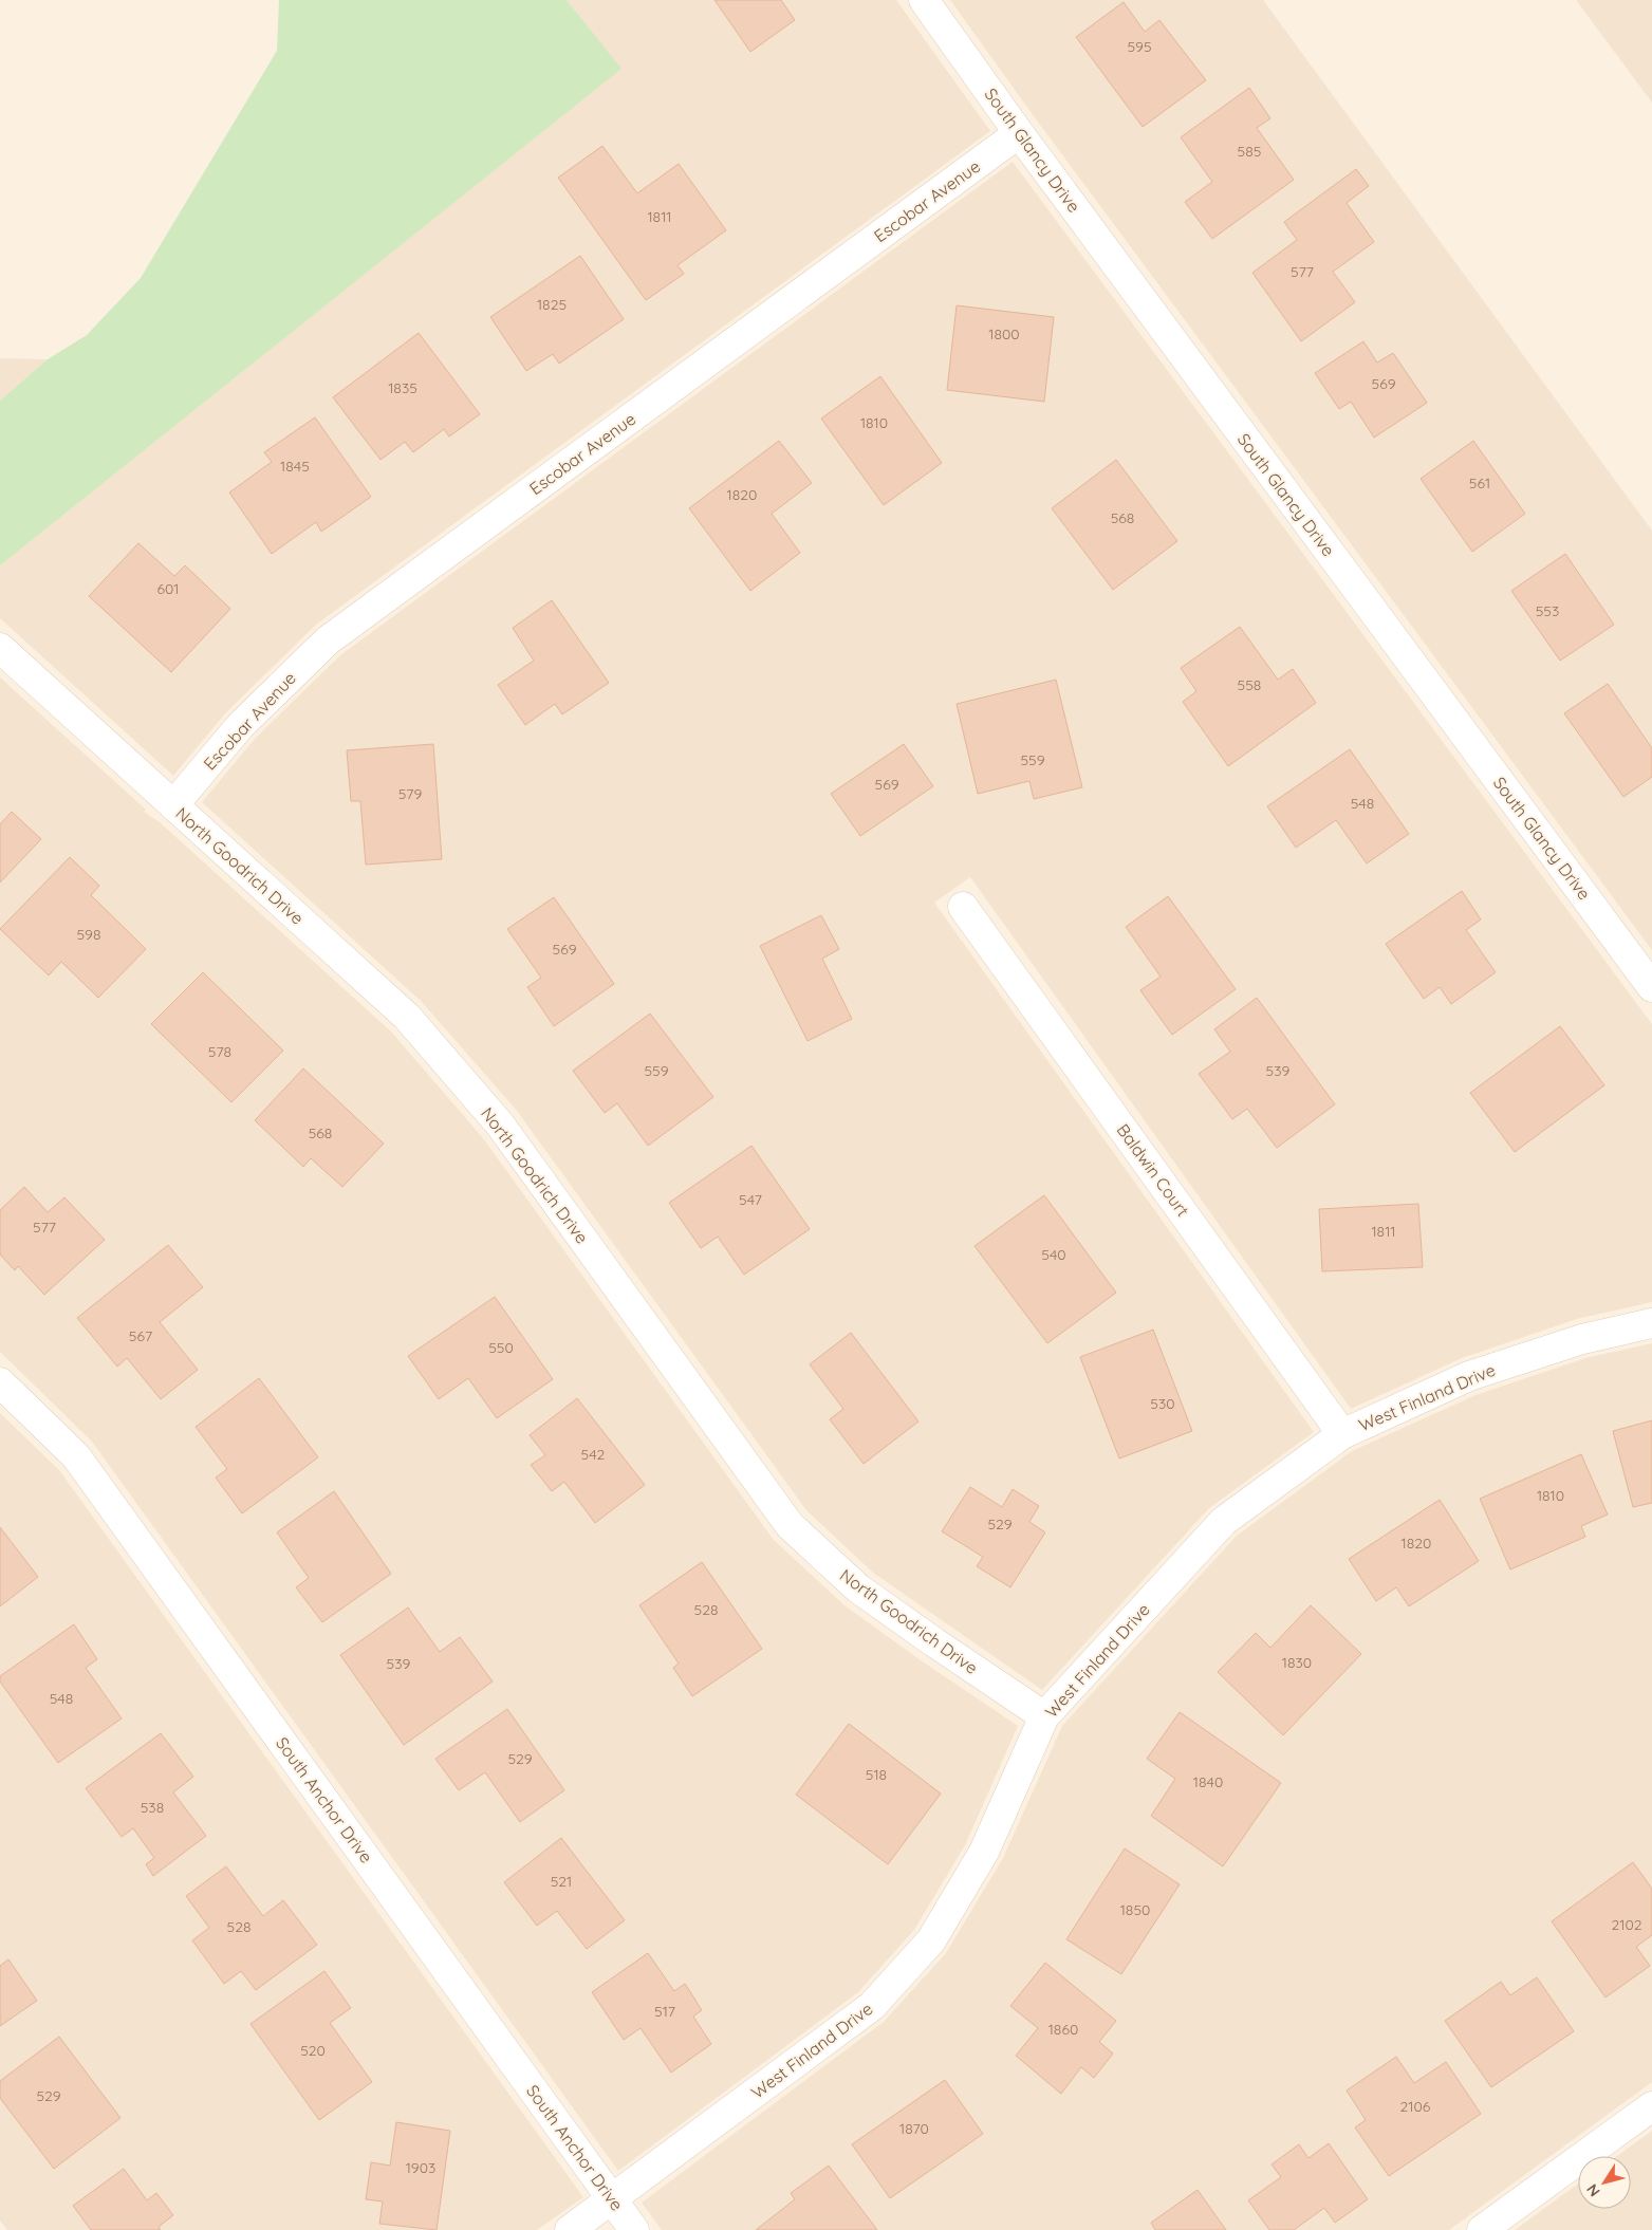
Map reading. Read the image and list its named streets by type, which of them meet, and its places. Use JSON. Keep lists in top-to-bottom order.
{
  "streets": {
    "street": [
      "South Glancy Drive",
      "Escobar Avenue",
      "North Goodrich Drive",
      "Baldwin Court",
      "West Finland Drive",
      "South Anchor Drive"
    ]
  },
  "crossings": [
    ["South Glancy Drive", "Escobar Avenue"],
    ["Escobar Avenue", "North Goodrich Drive"],
    ["North Goodrich Drive", "West Finland Drive"],
    ["Baldwin Court", "West Finland Drive"],
    ["West Finland Drive", "South Anchor Drive"]
  ],
  "house_numbers": [
    "595",
    "585",
    "1811",
    "577",
    "1825",
    "1800",
    "569",
    "1835",
    "1810",
    "1845",
    "561",
    "1820",
    "568",
    "601",
    "553",
    "558",
    "559",
    "569",
    "579",
    "548",
    "598",
    "569",
    "578",
    "559",
    "539",
    "568",
    "547",
    "577",
    "1811",
    "540",
    "567",
    "550",
    "530",
    "542",
    "1810",
    "529",
    "1820",
    "528",
    "1830",
    "539",
    "548",
    "529",
    "518",
    "1840",
    "538",
    "521",
    "1850",
    "2102",
    "528",
    "517",
    "1860",
    "520",
    "529",
    "2106",
    "1870",
    "1903"
  ],
  "north": "bottom left"
}
